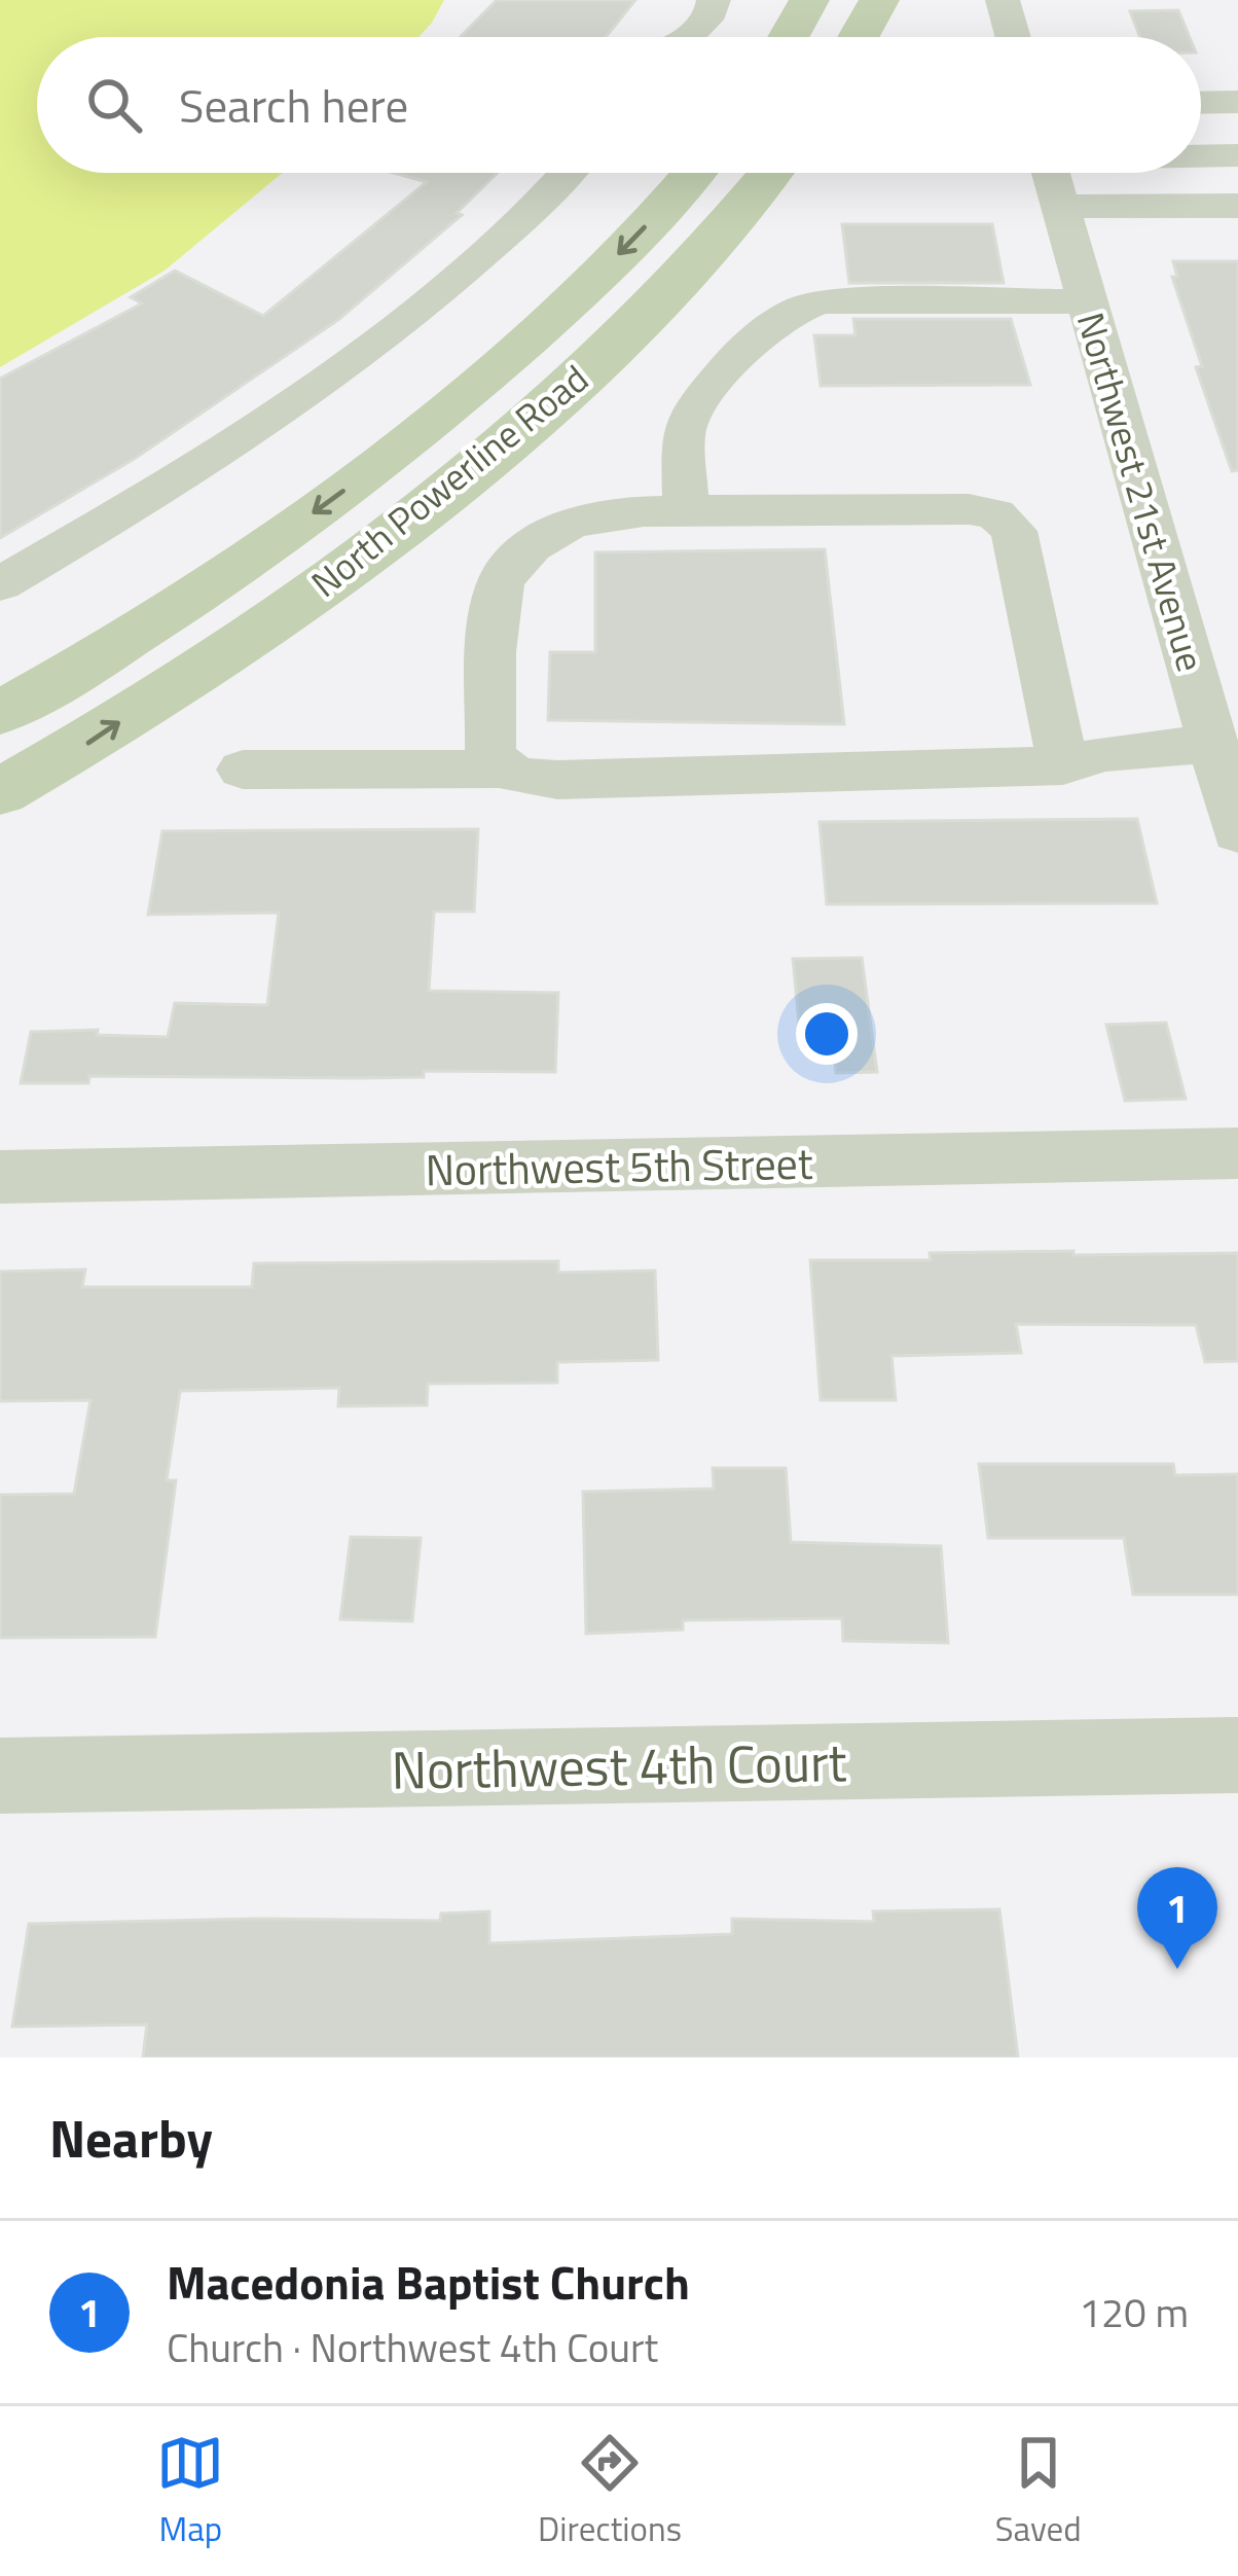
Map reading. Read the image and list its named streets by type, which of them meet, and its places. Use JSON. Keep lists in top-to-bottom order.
{
  "streets": {
    "main road": ["North Powerline Road"],
    "street": ["Northwest 21st Avenue", "Northwest 5th Street", "Northwest 4th Court"]
  },
  "page": {
    "search": "Search here",
    "pins": "1",
    "heading": "Nearby",
    "list": [
      {
        "mark": "1",
        "name": "Macedonia Baptist Church",
        "note": "Church · Northwest 4th Court",
        "value": "120 m"
      }
    ],
    "nav": ["Map", "Directions", "Saved"]
  }
}
